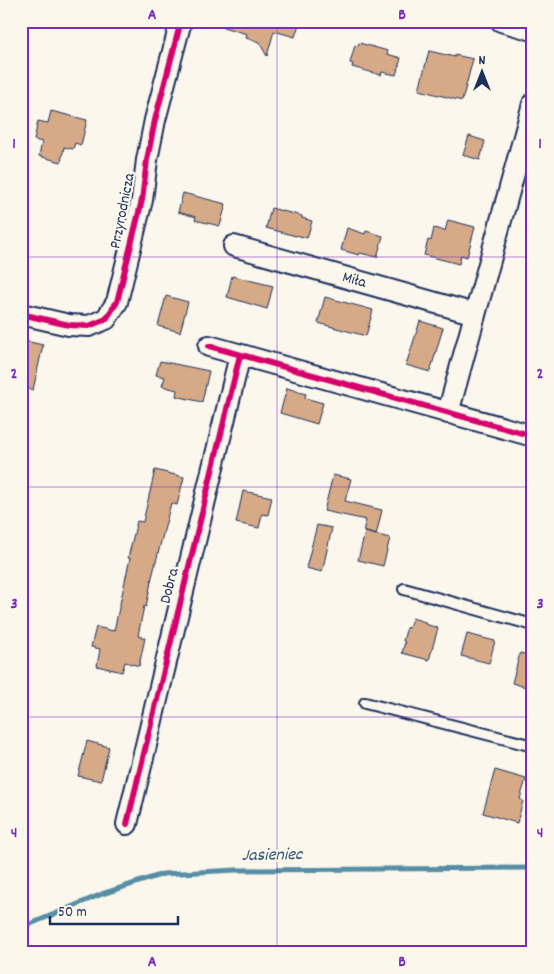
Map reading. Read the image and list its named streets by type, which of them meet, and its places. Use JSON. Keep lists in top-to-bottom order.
{
  "streets": {
    "street": ["Przyrodnicza", "Miła", "Dobra"]
  },
  "water": ["Jasieniec"],
  "scale_bar": "50 m",
  "north": "top",
  "grid": {
    "columns": ["A", "B"],
    "rows": [
      "1",
      "2",
      "3",
      "4"
    ]
  }
}
